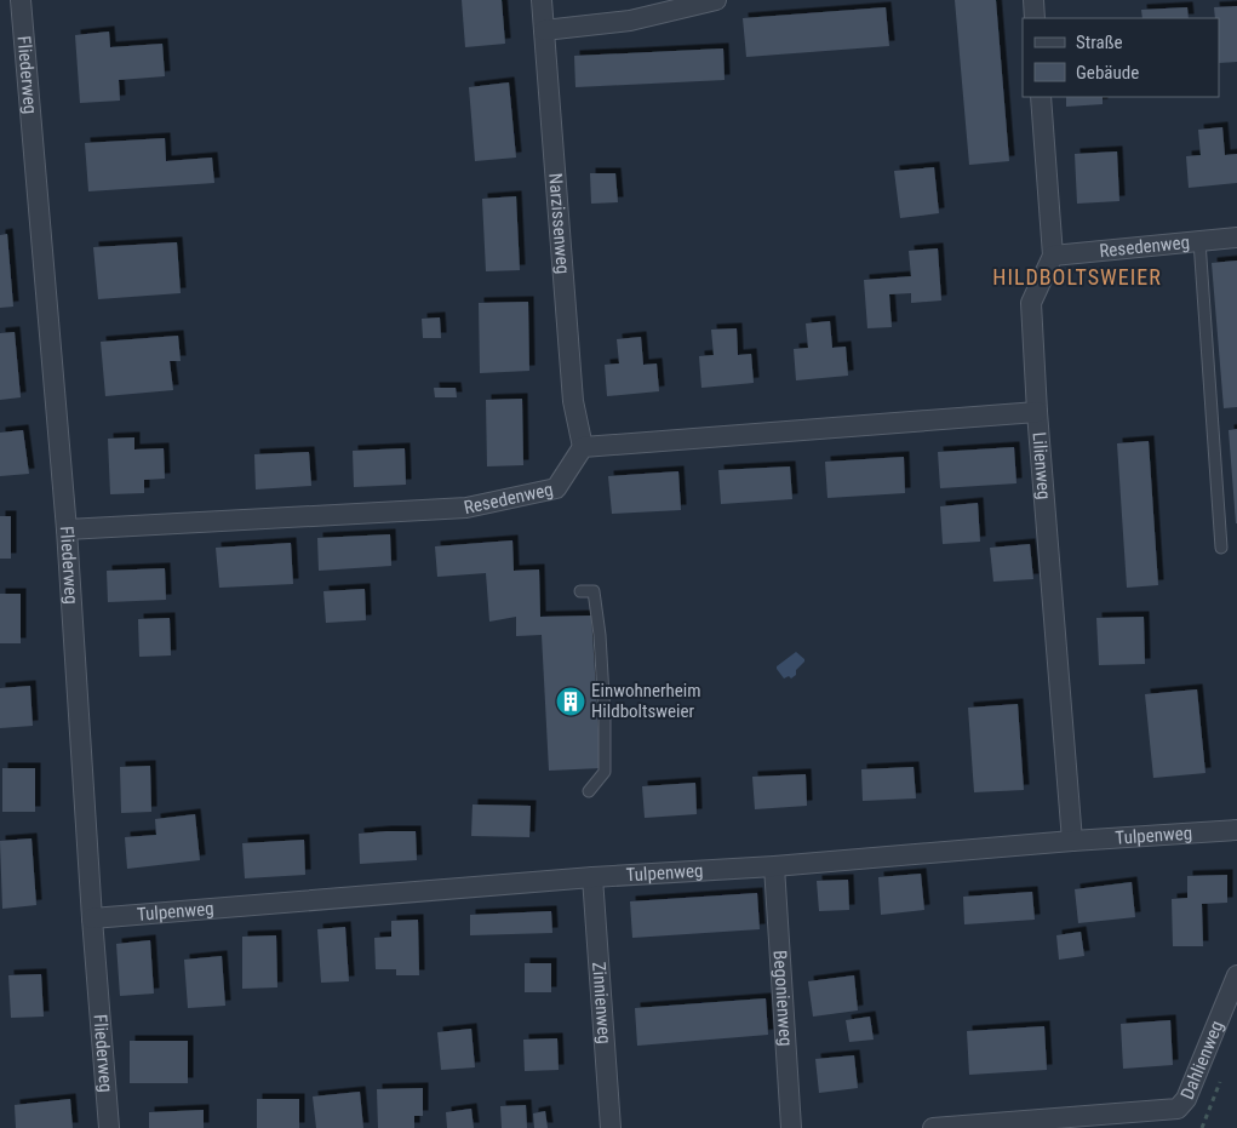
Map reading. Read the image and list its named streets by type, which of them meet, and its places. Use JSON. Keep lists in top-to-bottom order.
{
  "streets": {
    "street": [
      "Fliederweg",
      "Narzissenweg",
      "Resedenweg",
      "Lilienweg",
      "Tulpenweg",
      "Begonienweg",
      "Zinnienweg",
      "Dahlienweg"
    ]
  },
  "crossings": [
    ["Fliederweg", "Resedenweg"],
    ["Fliederweg", "Tulpenweg"],
    ["Narzissenweg", "Resedenweg"],
    ["Resedenweg", "Lilienweg"],
    ["Lilienweg", "Tulpenweg"],
    ["Tulpenweg", "Begonienweg"],
    ["Tulpenweg", "Zinnienweg"]
  ],
  "districts": ["HILDBOLTSWEIER"],
  "places": {
    "building": ["Einwohnerheim Hildboltsweier"]
  },
  "legend": ["Straße", "Gebäude"]
}
